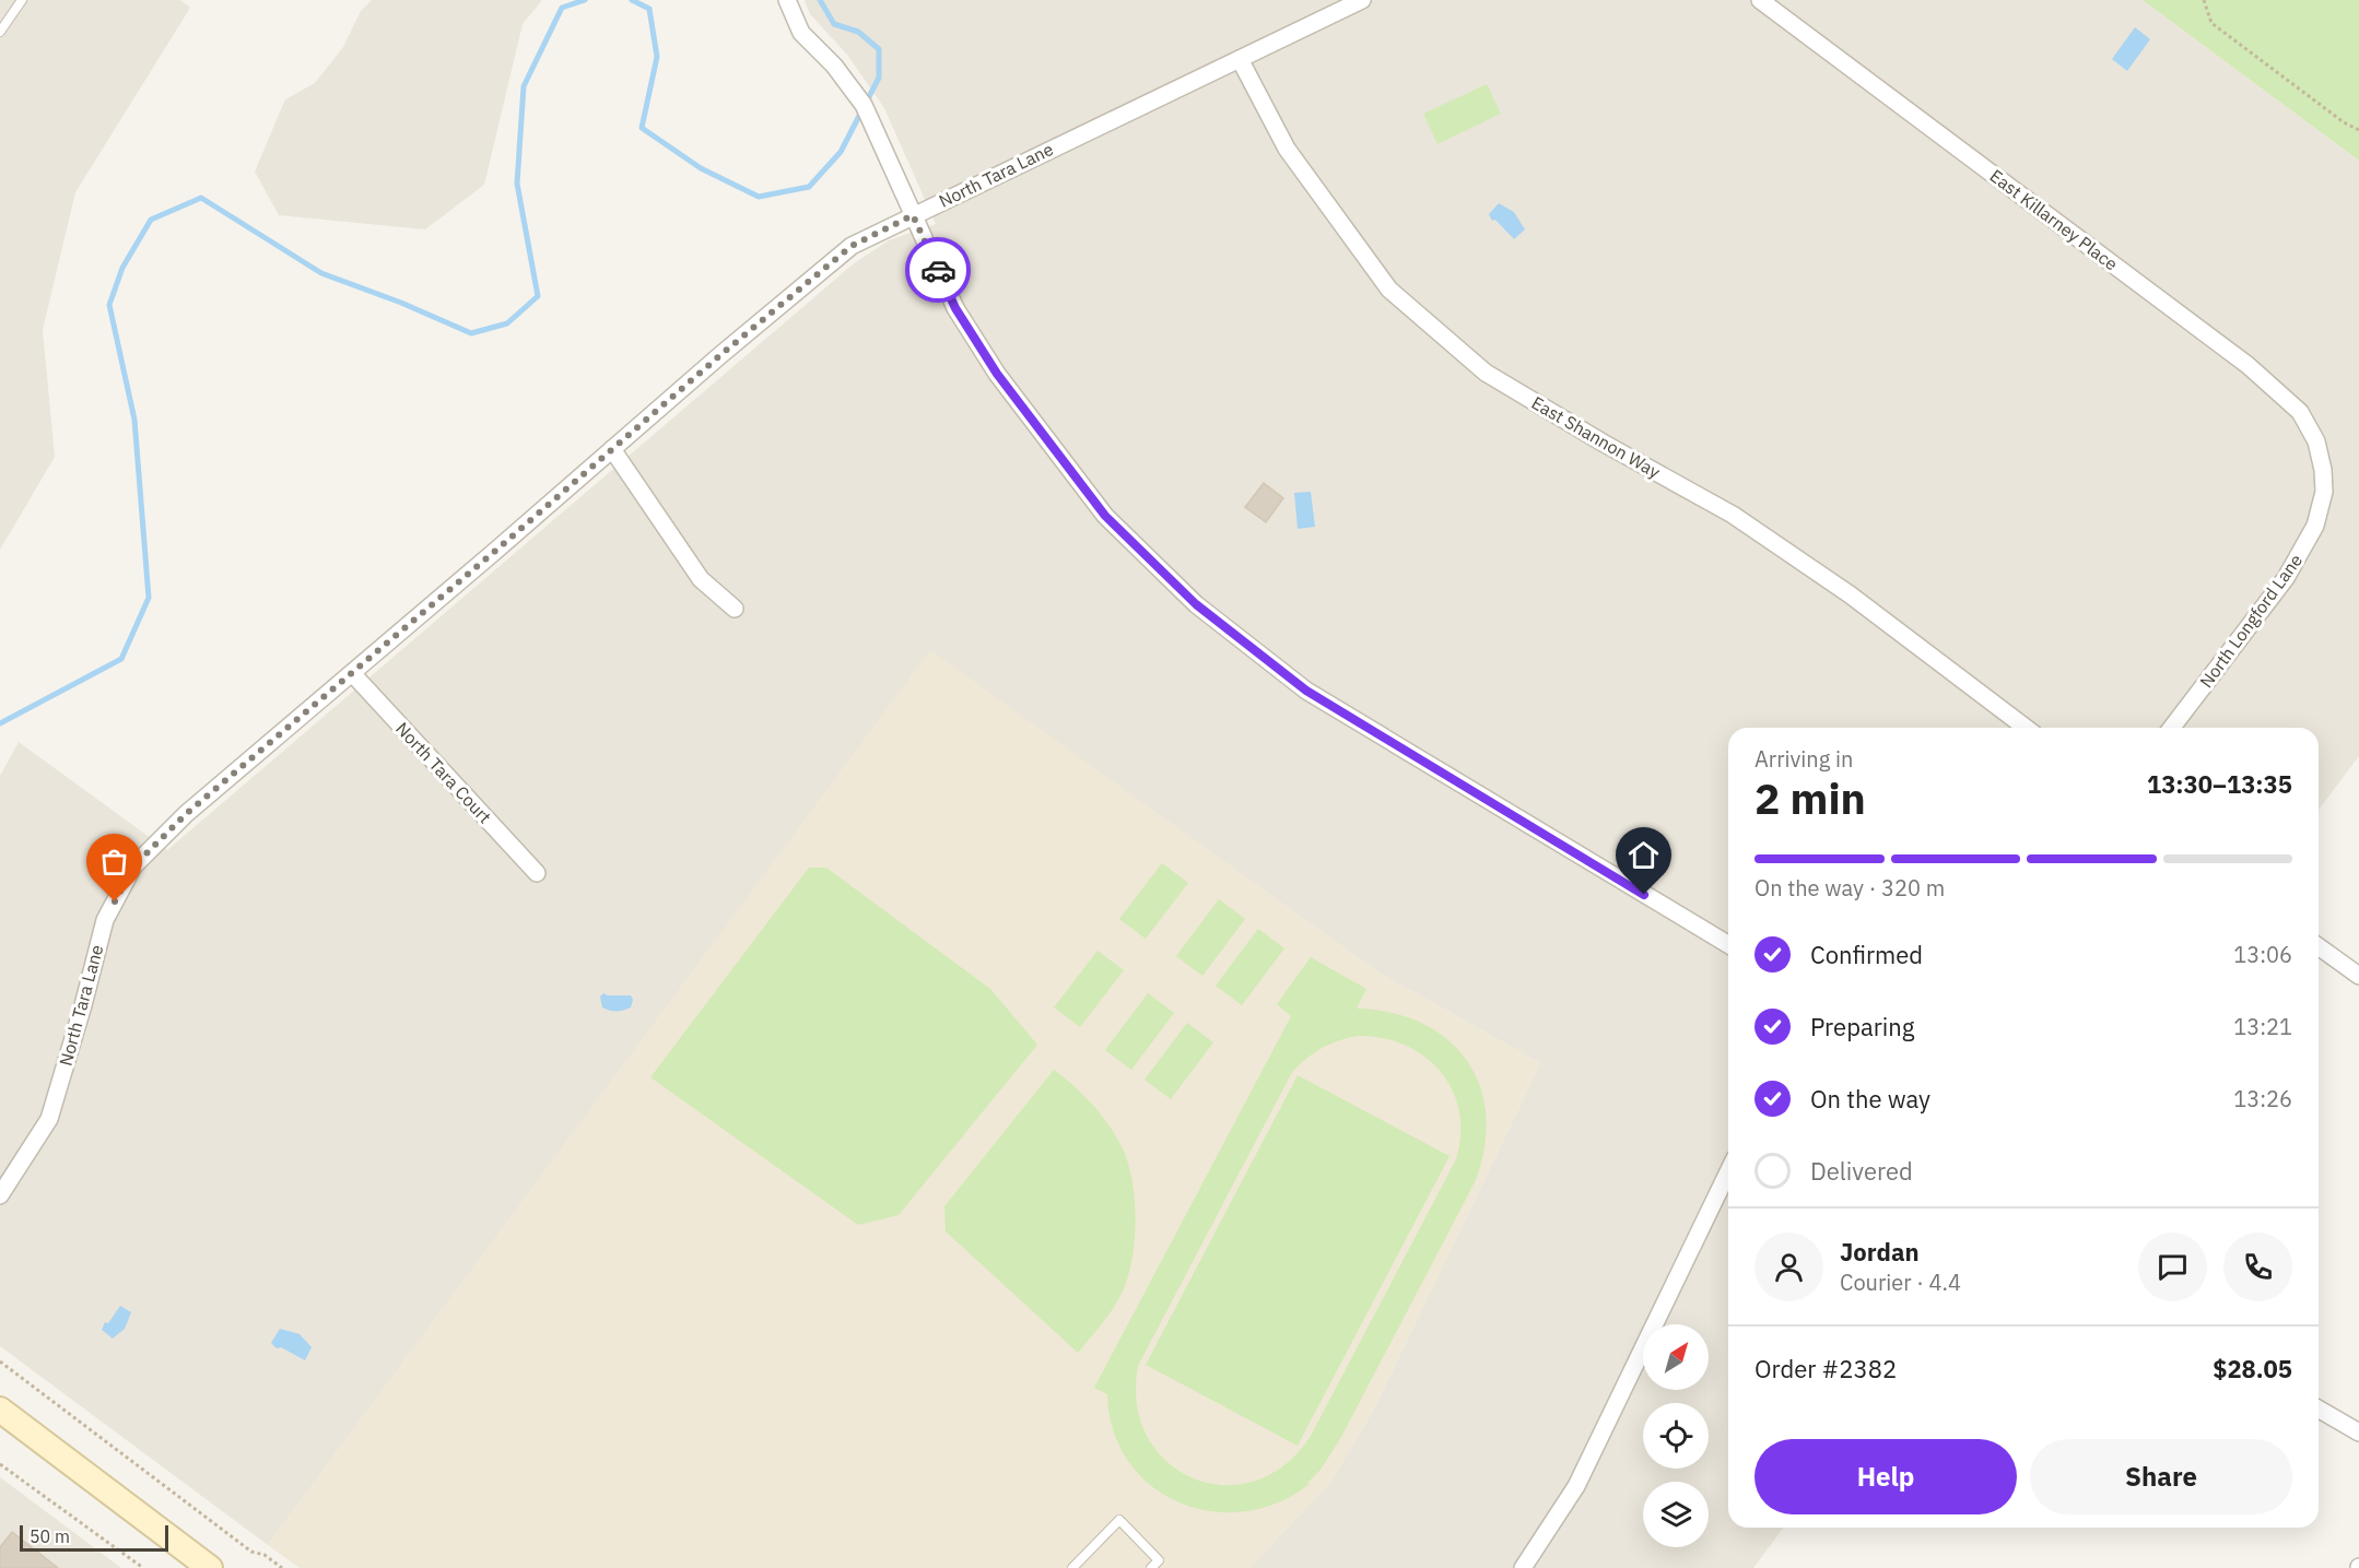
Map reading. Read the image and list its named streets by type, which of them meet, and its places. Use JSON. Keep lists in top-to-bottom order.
{
  "streets": {
    "street": [
      "North Tara Lane",
      "East Killarney Place",
      "East Shannon Way",
      "North Longford Lane",
      "North Tara Court"
    ]
  },
  "crossings": [
    ["North Tara Lane", "East Shannon Way"],
    ["North Tara Lane", "North Tara Court"],
    ["East Killarney Place", "North Longford Lane"]
  ],
  "scale_bar": "50 m",
  "north": "top right",
  "page": {
    "heading": ["2 min", "Arriving in", "13:30–13:35"],
    "panel": [
      "Jordan",
      "Courier · 4.4",
      "Order #2382",
      "$28.05"
    ],
    "bar": "On the way · 320 m",
    "list": [
      ["Confirmed", "13:06"],
      ["Preparing", "13:21"],
      ["On the way", "13:26"],
      "Delivered"
    ],
    "buttons": ["Help", "Share"],
    "scale": "50 m"
  }
}
